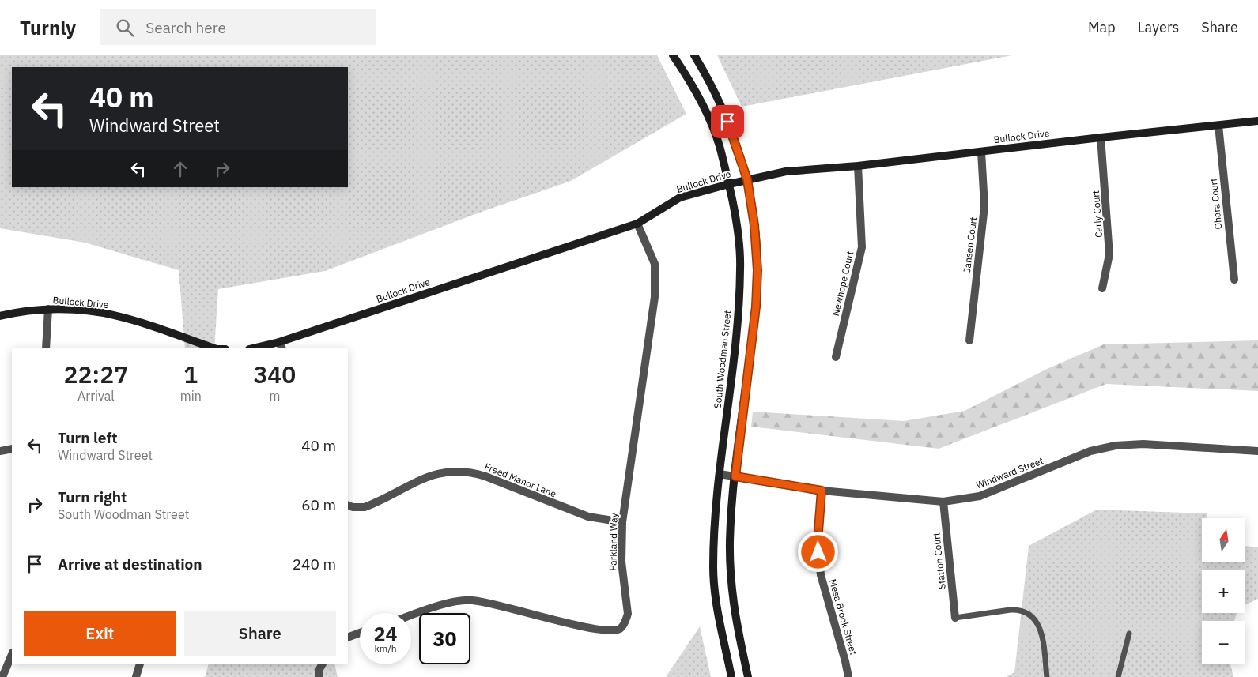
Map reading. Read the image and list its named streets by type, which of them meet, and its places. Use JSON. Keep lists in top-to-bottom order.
{
  "streets": {
    "street": [
      "Bullock Drive",
      "Ohara Court",
      "Carly Court",
      "Jansen Court",
      "Newhope Court",
      "South Woodman Street",
      "Windward Street",
      "Freed Manor Lane",
      "Parkland Way",
      "Statton Court",
      "Mesa Brook Street"
    ]
  },
  "crossings": [
    ["Bullock Drive", "Ohara Court"],
    ["Bullock Drive", "Carly Court"],
    ["Bullock Drive", "Jansen Court"],
    ["Bullock Drive", "Newhope Court"],
    ["Bullock Drive", "South Woodman Street"],
    ["Bullock Drive", "Parkland Way"],
    ["South Woodman Street", "Windward Street"],
    ["Windward Street", "Statton Court"],
    ["Windward Street", "Mesa Brook Street"],
    ["Freed Manor Lane", "Parkland Way"]
  ],
  "north": "top",
  "page": {
    "header": "Turnly",
    "search": "Search here",
    "nav": ["Map", "Layers", "Share"],
    "turn": ["40 m", "Windward Street"],
    "eta": [
      "22:27",
      "Arrival",
      "1",
      "min",
      "340",
      "m"
    ],
    "list": [
      {
        "name": "Turn left",
        "note": "Windward Street",
        "value": "40 m"
      },
      {
        "name": "Turn right",
        "note": "South Woodman Street",
        "value": "60 m"
      },
      {
        "name": "Arrive at destination",
        "value": "240 m"
      }
    ],
    "map_buttons": ["+", "−"],
    "buttons": ["Exit", "Share"],
    "speed": "24 km/h",
    "limit": "30"
  }
}
